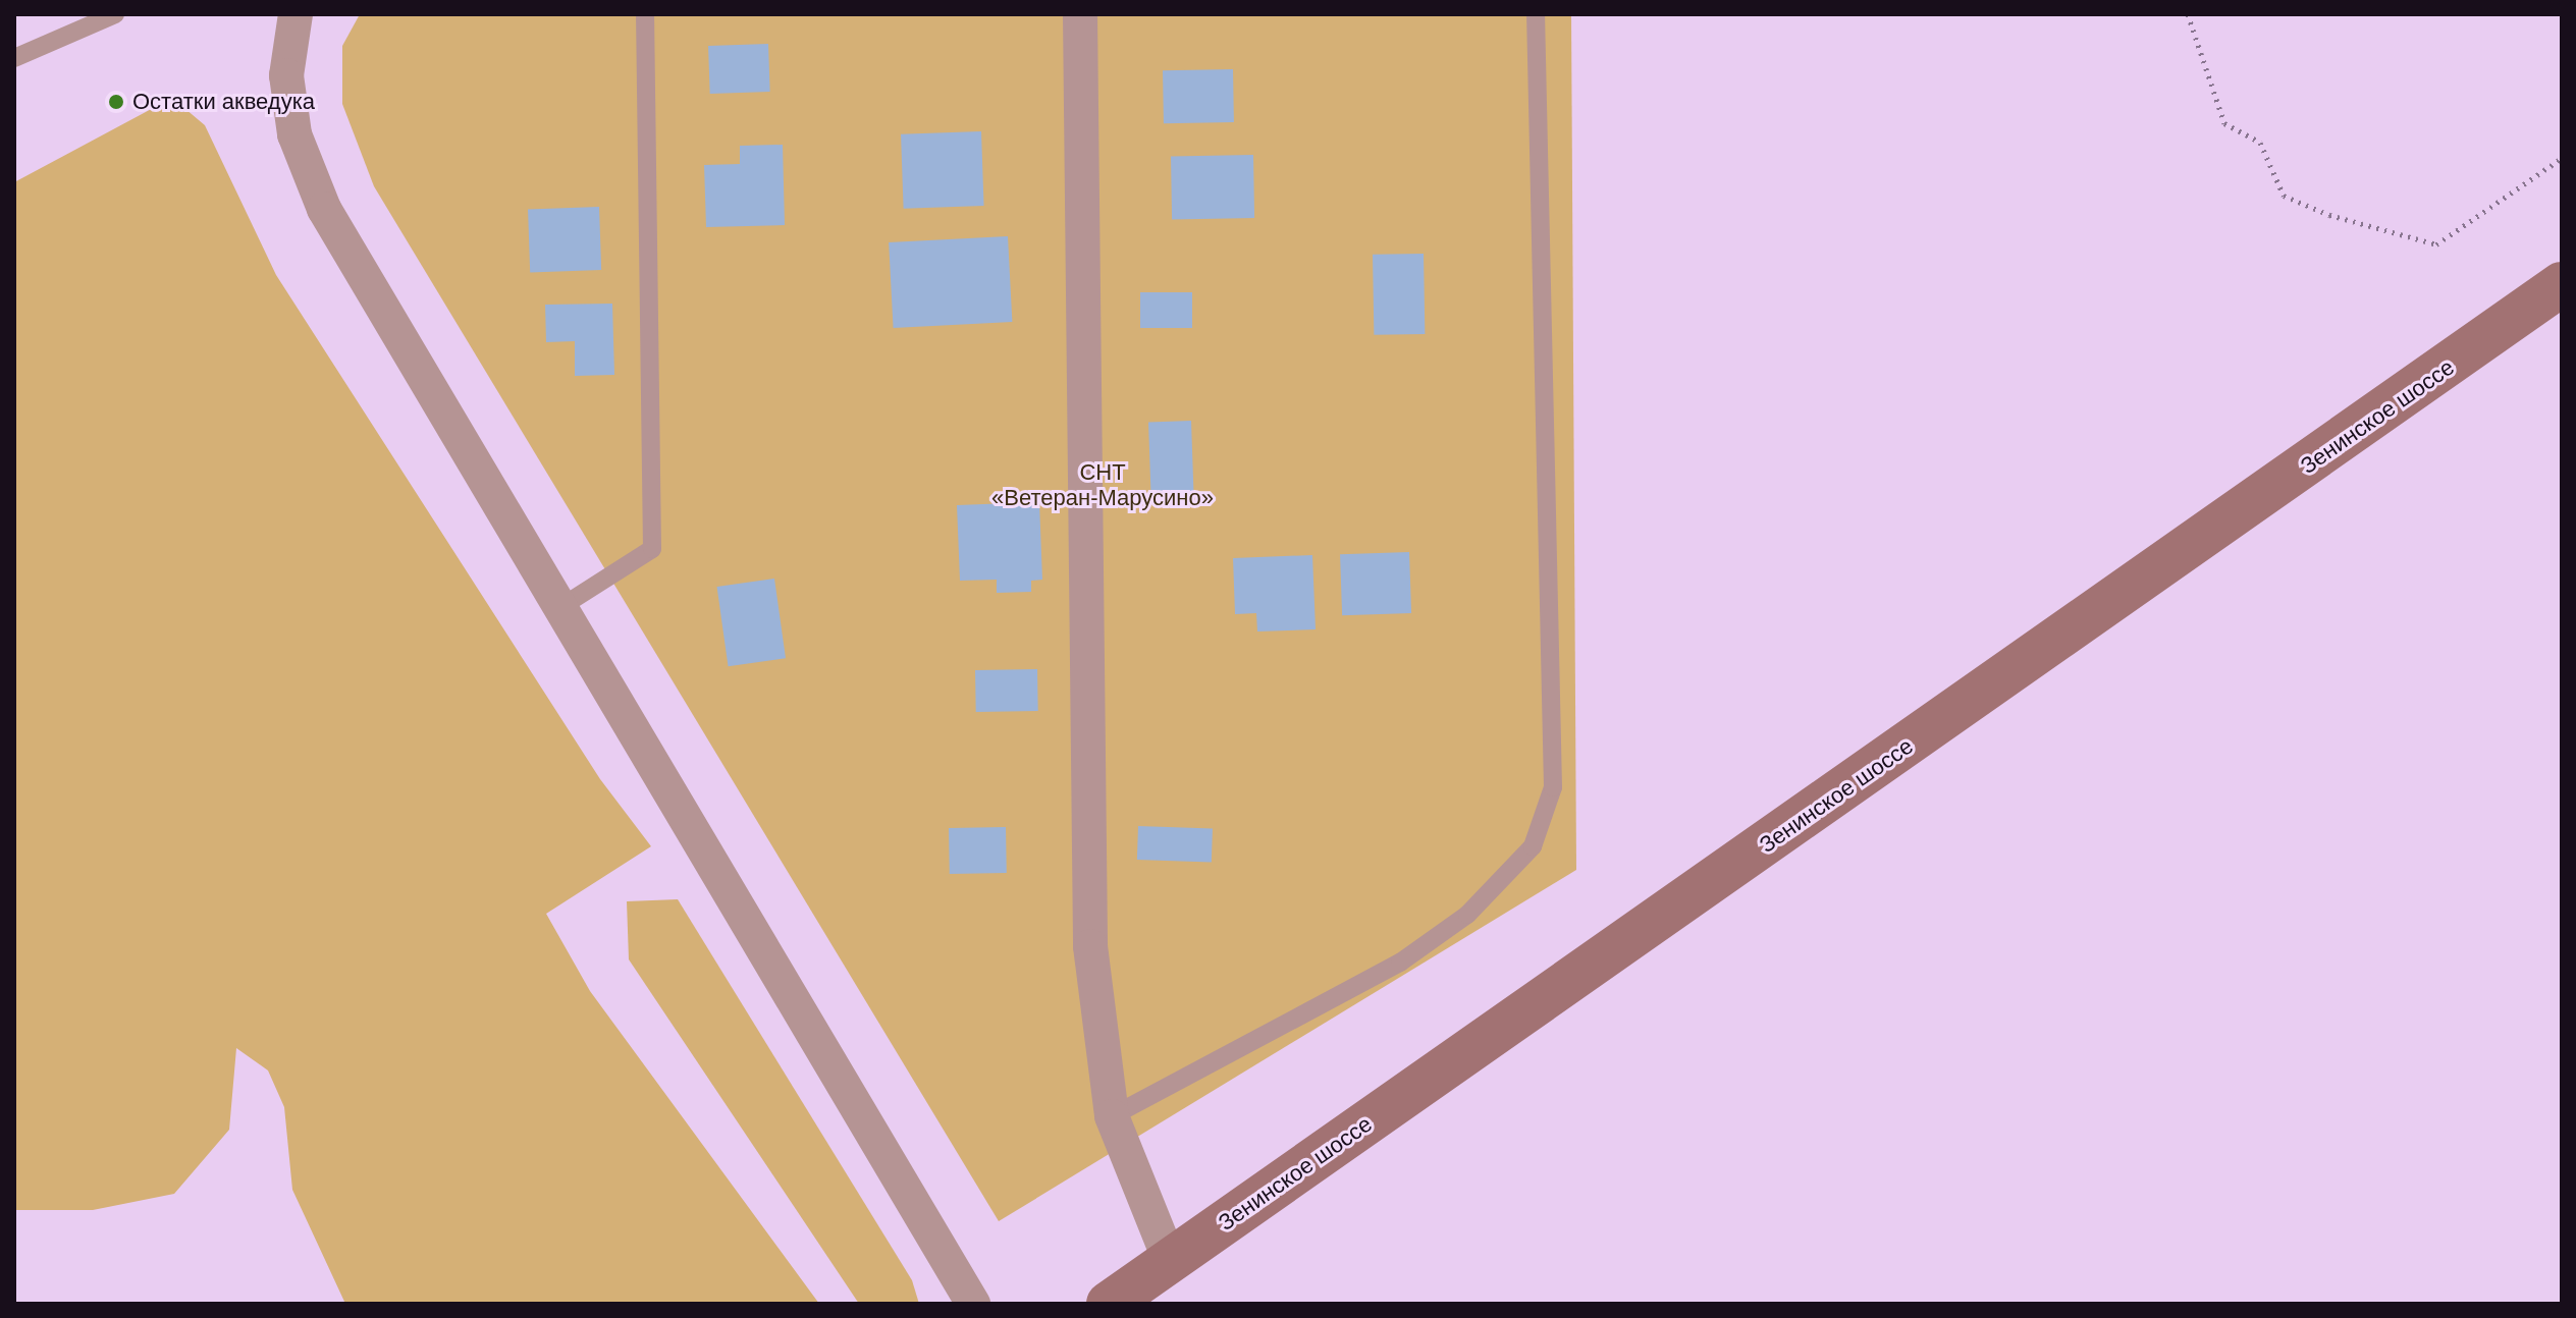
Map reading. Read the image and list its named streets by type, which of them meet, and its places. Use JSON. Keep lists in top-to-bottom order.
{
  "streets": {
    "main road": ["Зенинское шоссе"]
  },
  "parks": ["СНТ «Ветеран-Марусино»"],
  "places": ["Остатки акведука"]
}
